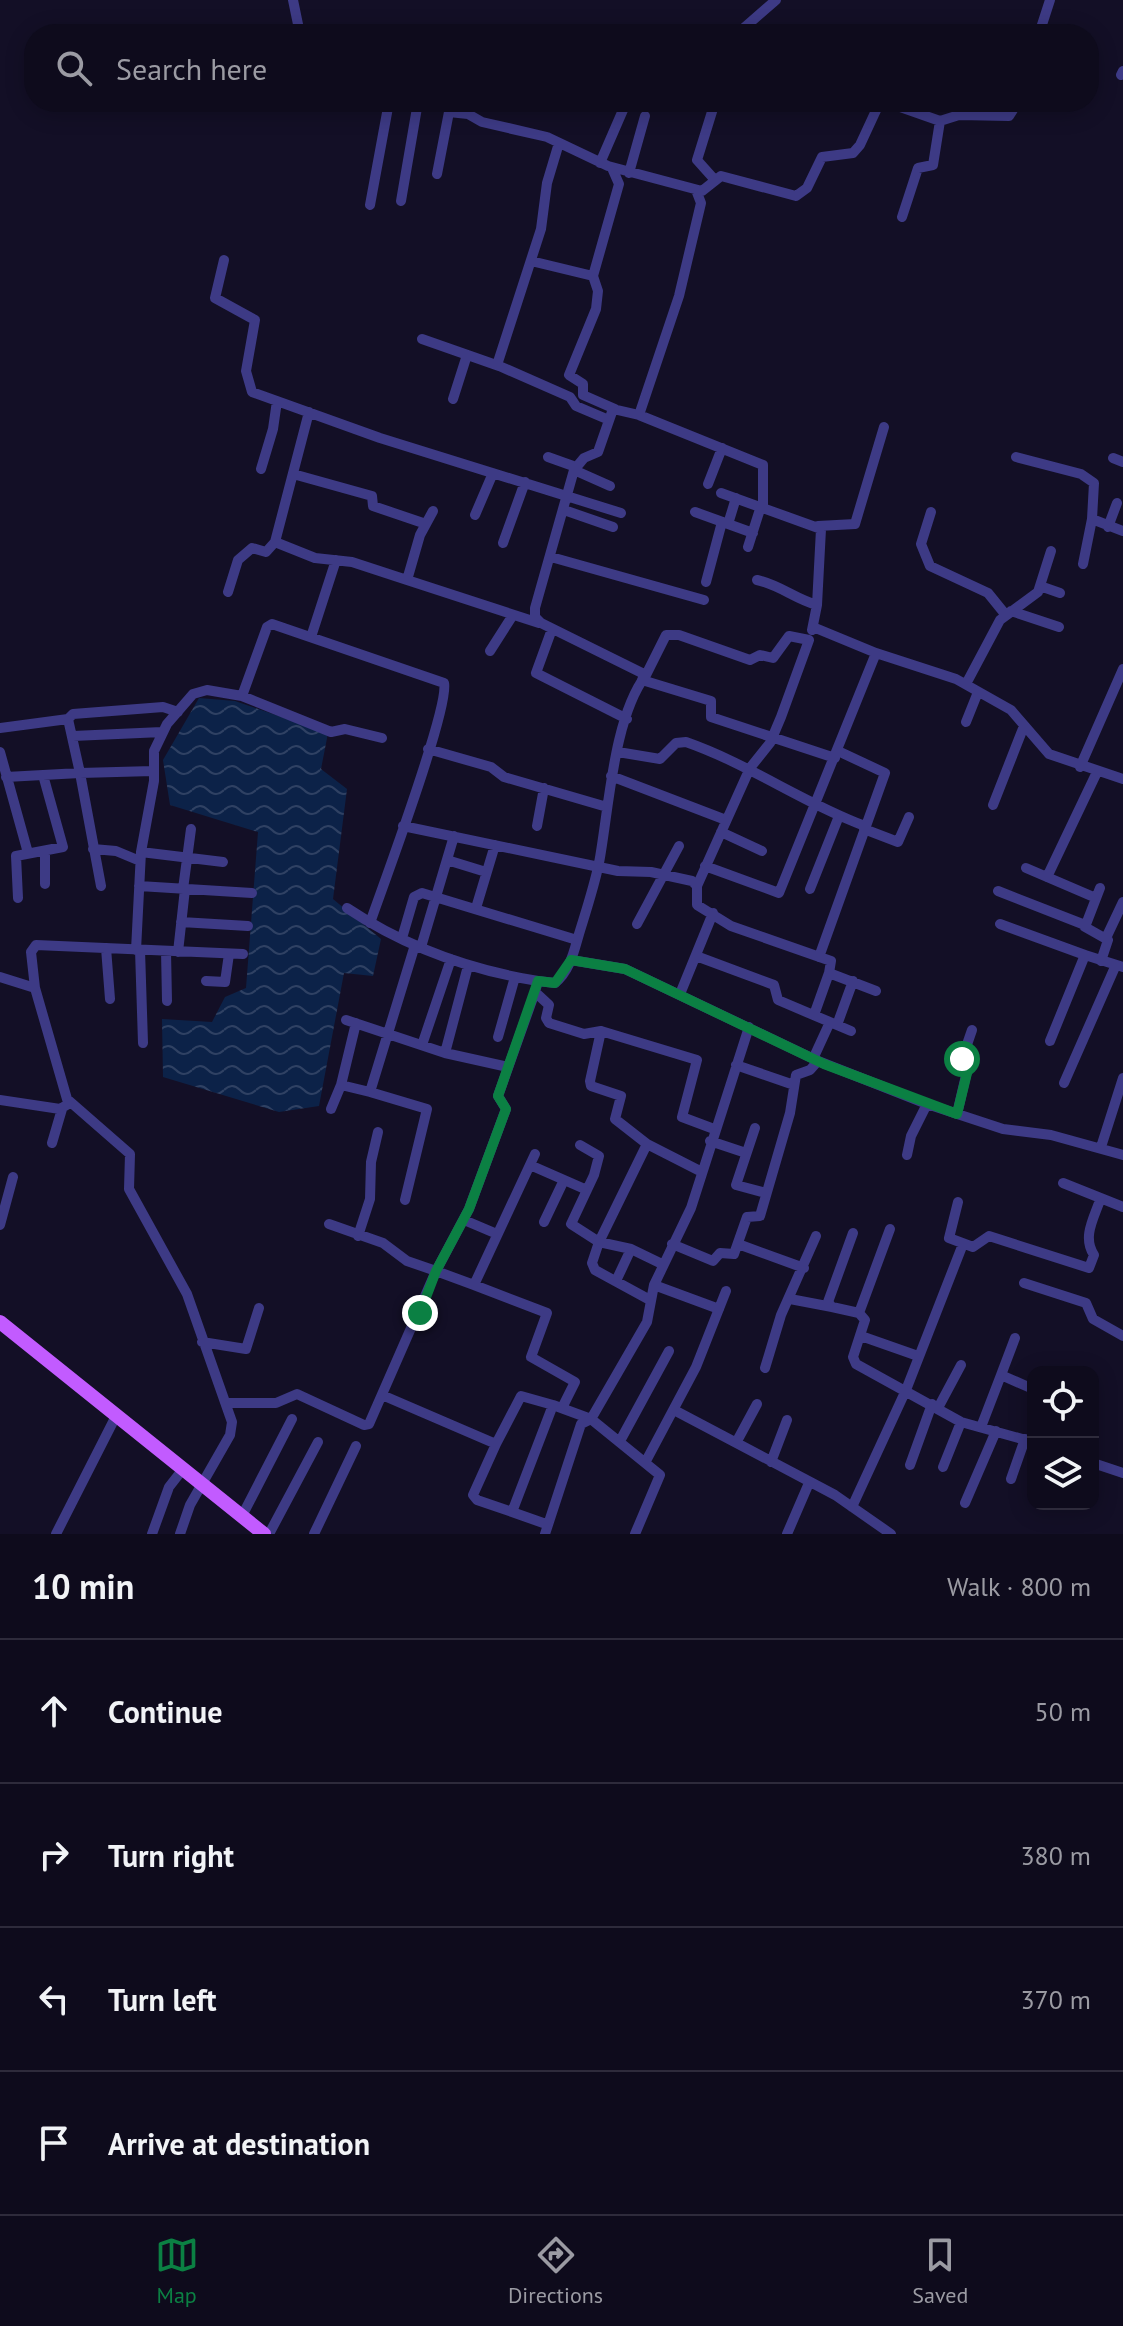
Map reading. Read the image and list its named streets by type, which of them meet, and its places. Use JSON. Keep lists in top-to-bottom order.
{
  "page": {
    "search": "Search here",
    "heading": ["10 min", "Walk · 800 m"],
    "list": [
      ["Continue", "50 m"],
      ["Turn right", "380 m"],
      ["Turn left", "370 m"],
      "Arrive at destination"
    ],
    "nav": ["Map", "Directions", "Saved"]
  }
}
